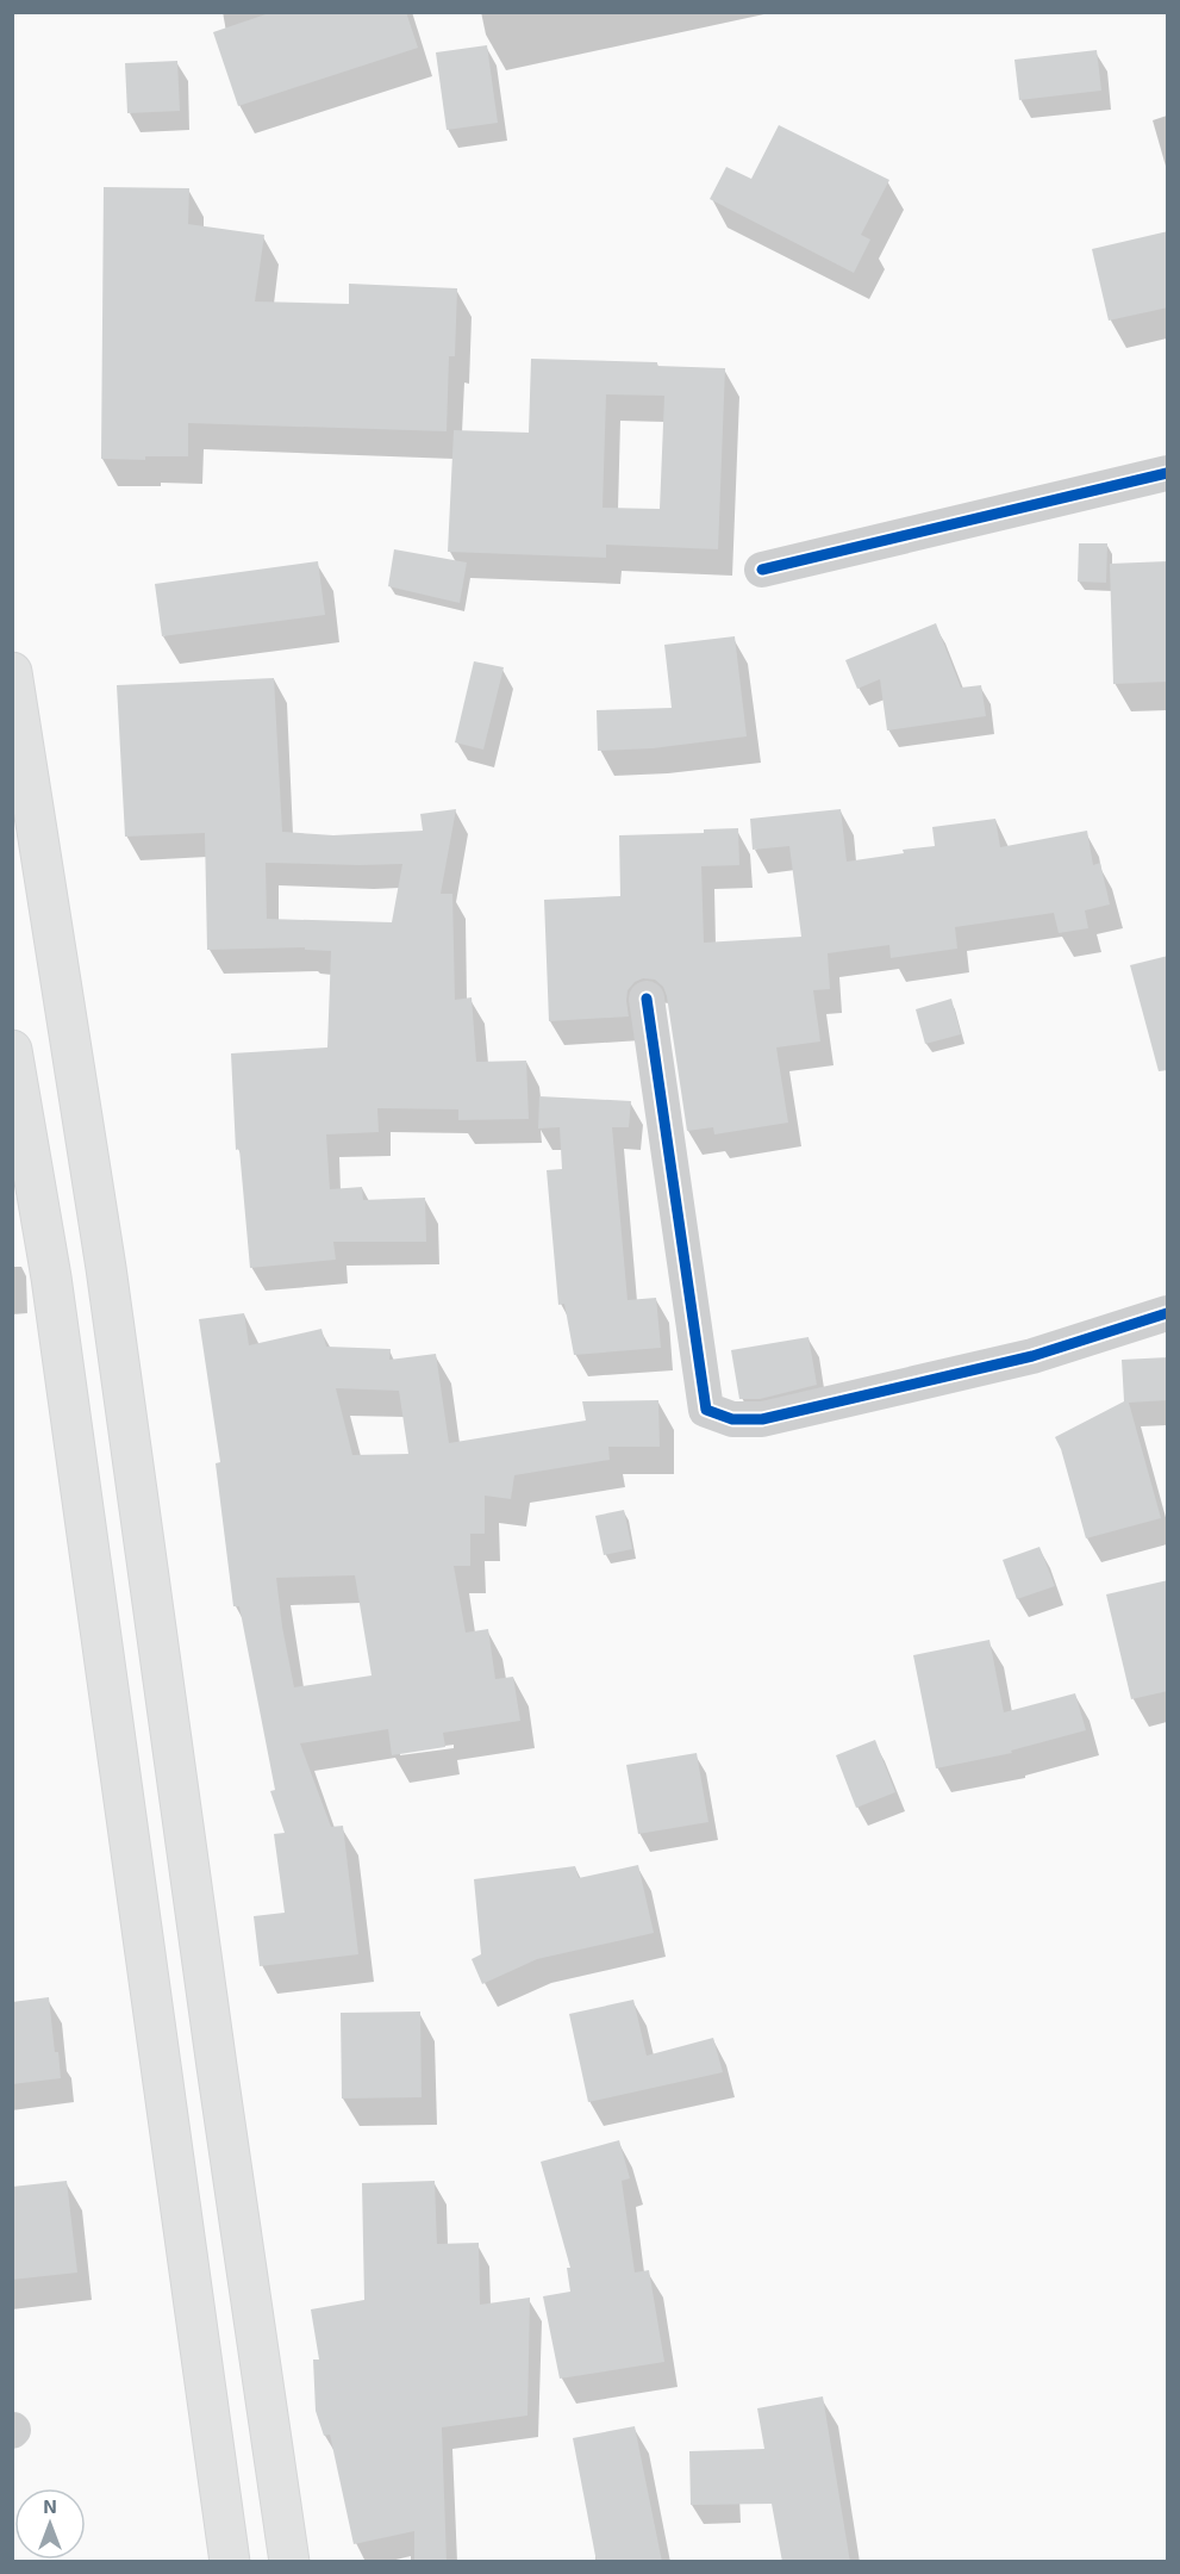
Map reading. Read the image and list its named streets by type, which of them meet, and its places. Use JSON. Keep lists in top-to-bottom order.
{
  "north": "top"
}
